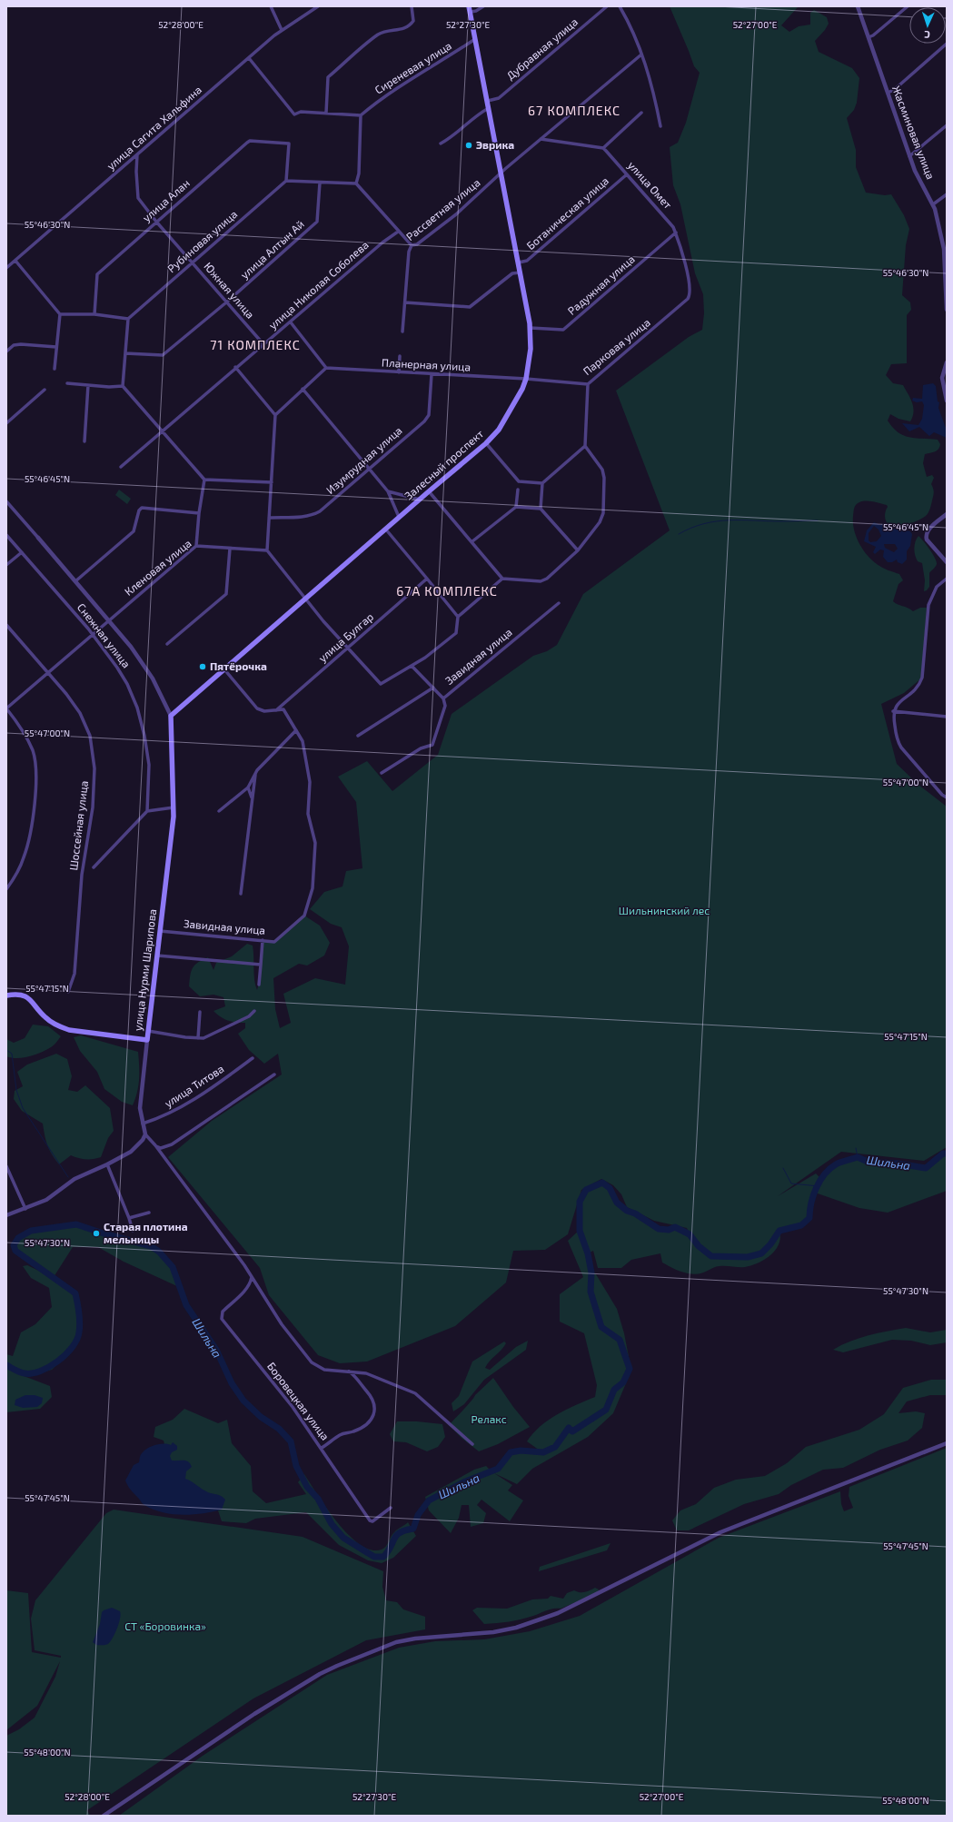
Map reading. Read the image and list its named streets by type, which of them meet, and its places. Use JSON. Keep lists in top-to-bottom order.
{
  "streets": {
    "main road": ["Залесный проспект", "улица Нурми Шарипова"],
    "street": [
      "Дубравная улица",
      "Сиреневая улица",
      "улица Сагита Хальфина",
      "Жасминовая улица",
      "улица Омет",
      "улица Алан",
      "Рассветная улица",
      "Ботаническая улица",
      "Рубиновая улица",
      "улица Алтын Ай",
      "улица Николая Соболева",
      "Радужная улица",
      "Южная улица",
      "Парковая улица",
      "Планерная улица",
      "Изумрудная улица",
      "Кленовая улица",
      "Снежная улица",
      "улица Булгар",
      "Завидная улица",
      "Шоссейная улица",
      "улица Титова",
      "Боровецкая улица"
    ]
  },
  "crossings": [
    ["Дубравная улица", "Залесный проспект"],
    ["Сиреневая улица", "Залесный проспект"],
    ["улица Сагита Хальфина", "Южная улица"],
    ["улица Омет", "Ботаническая улица"],
    ["улица Омет", "Радужная улица"],
    ["улица Омет", "Парковая улица"],
    ["улица Алан", "Рубиновая улица"],
    ["улица Алан", "Южная улица"],
    ["Рассветная улица", "Залесный проспект"],
    ["Ботаническая улица", "Залесный проспект"],
    ["Рубиновая улица", "Южная улица"],
    ["улица Алтын Ай", "Южная улица"],
    ["улица Николая Соболева", "Южная улица"],
    ["Радужная улица", "Залесный проспект"],
    ["Парковая улица", "Планерная улица"],
    ["Парковая улица", "Залесный проспект"],
    ["Планерная улица", "Изумрудная улица"],
    ["Планерная улица", "Залесный проспект"],
    ["Залесный проспект", "улица Нурми Шарипова"],
    ["Кленовая улица", "Снежная улица"],
    ["Кленовая улица", "Шоссейная улица"],
    ["Завидная улица", "улица Нурми Шарипова"],
    ["улица Нурми Шарипова", "улица Титова"]
  ],
  "districts": ["67 КОМПЛЕКС", "71 КОМПЛЕКС", "67А КОМПЛЕКС"],
  "water": ["Шильна"],
  "parks": ["Шильнинский лес", "Релакс", "СТ «Боровинка»"],
  "places": ["Эврика", "Пятёрочка", "Старая плотина мельницы"],
  "north": "bottom",
  "coordinates": [
    "52°28'00\"E",
    "52°27'30\"E",
    "52°27'00\"E",
    "55°46'30\"N",
    "55°46'45\"N",
    "55°47'00\"N",
    "55°47'15\"N",
    "55°47'30\"N",
    "55°47'45\"N",
    "55°48'00\"N"
  ]
}
